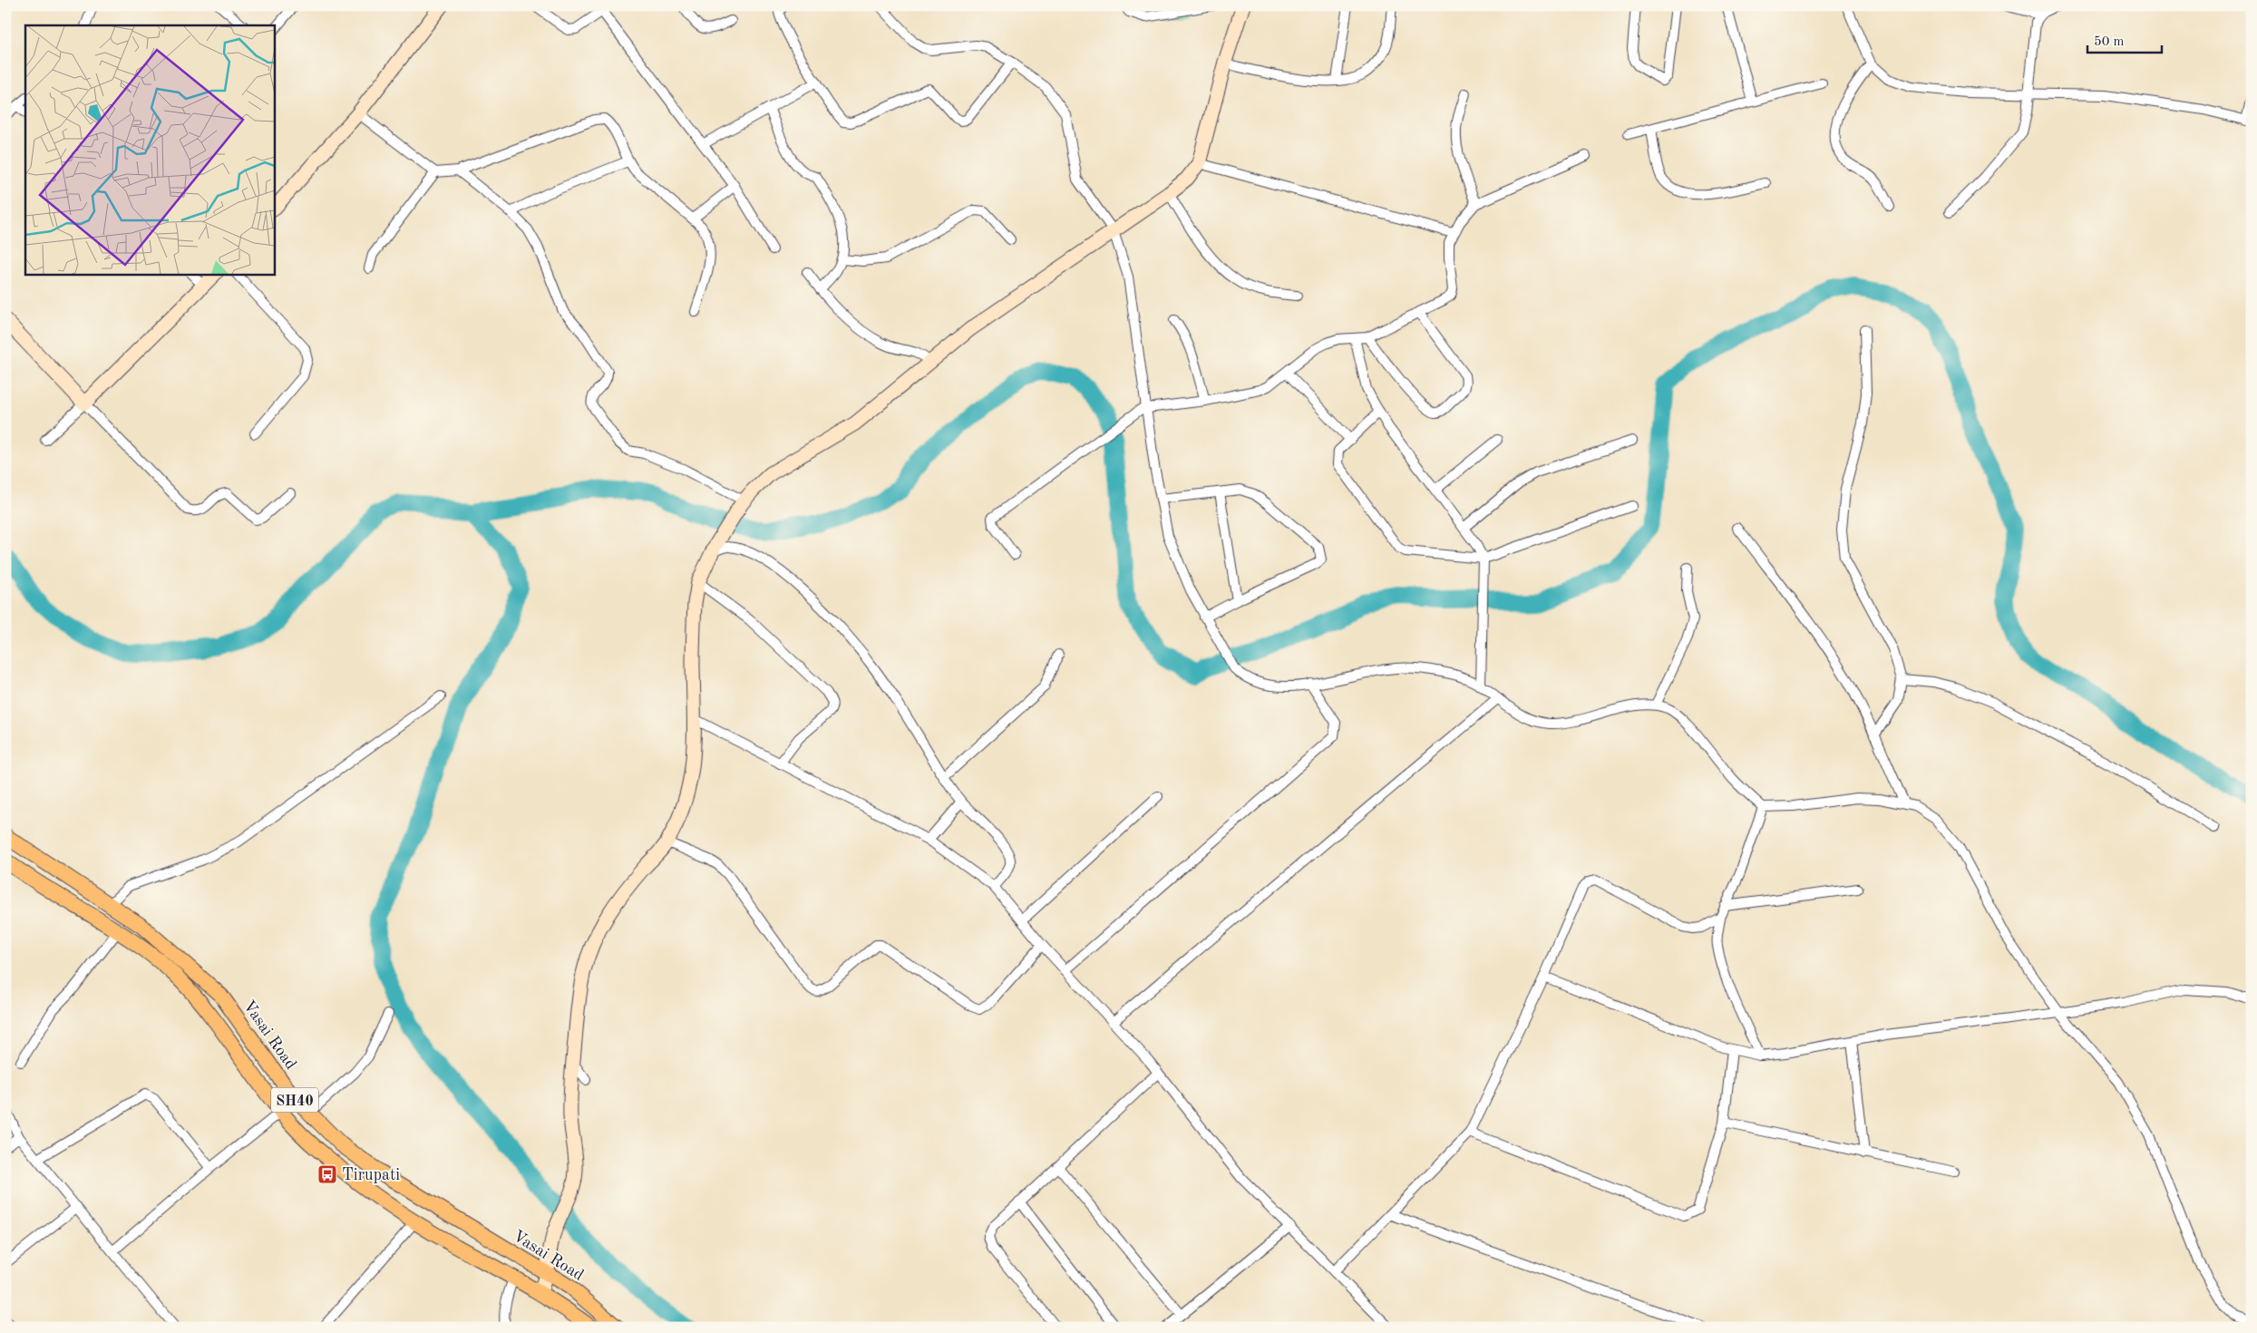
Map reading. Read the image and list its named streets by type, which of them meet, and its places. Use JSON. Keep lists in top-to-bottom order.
{
  "streets": {
    "main road": ["Vasai Road", "SH40"]
  },
  "places": {
    "bus stop": ["Tirupati"]
  },
  "scale_bar": "50 m"
}
